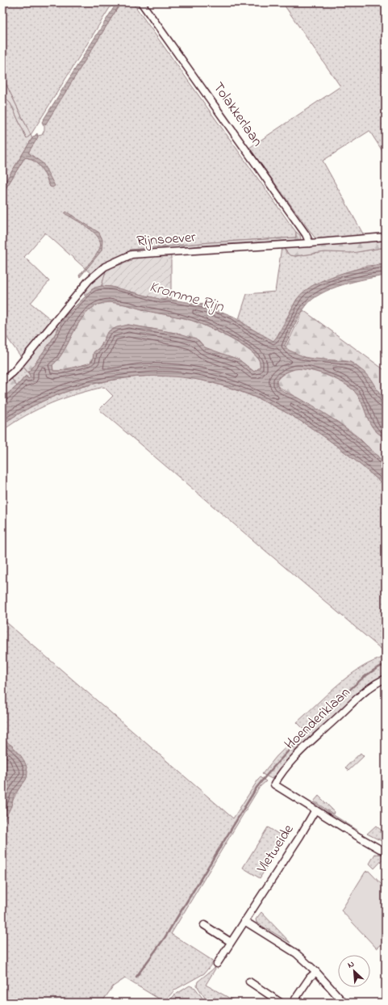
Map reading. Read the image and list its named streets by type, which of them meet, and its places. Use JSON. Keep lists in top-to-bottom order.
{
  "streets": {
    "street": [
      "Tolakkerlaan",
      "Rijnsoever",
      "Hoenderiklaan",
      "Vletweide"
    ]
  },
  "crossings": [
    ["Tolakkerlaan", "Rijnsoever"],
    ["Hoenderiklaan", "Vletweide"]
  ],
  "water": ["Kromme Rijn"],
  "north": "top left"
}
